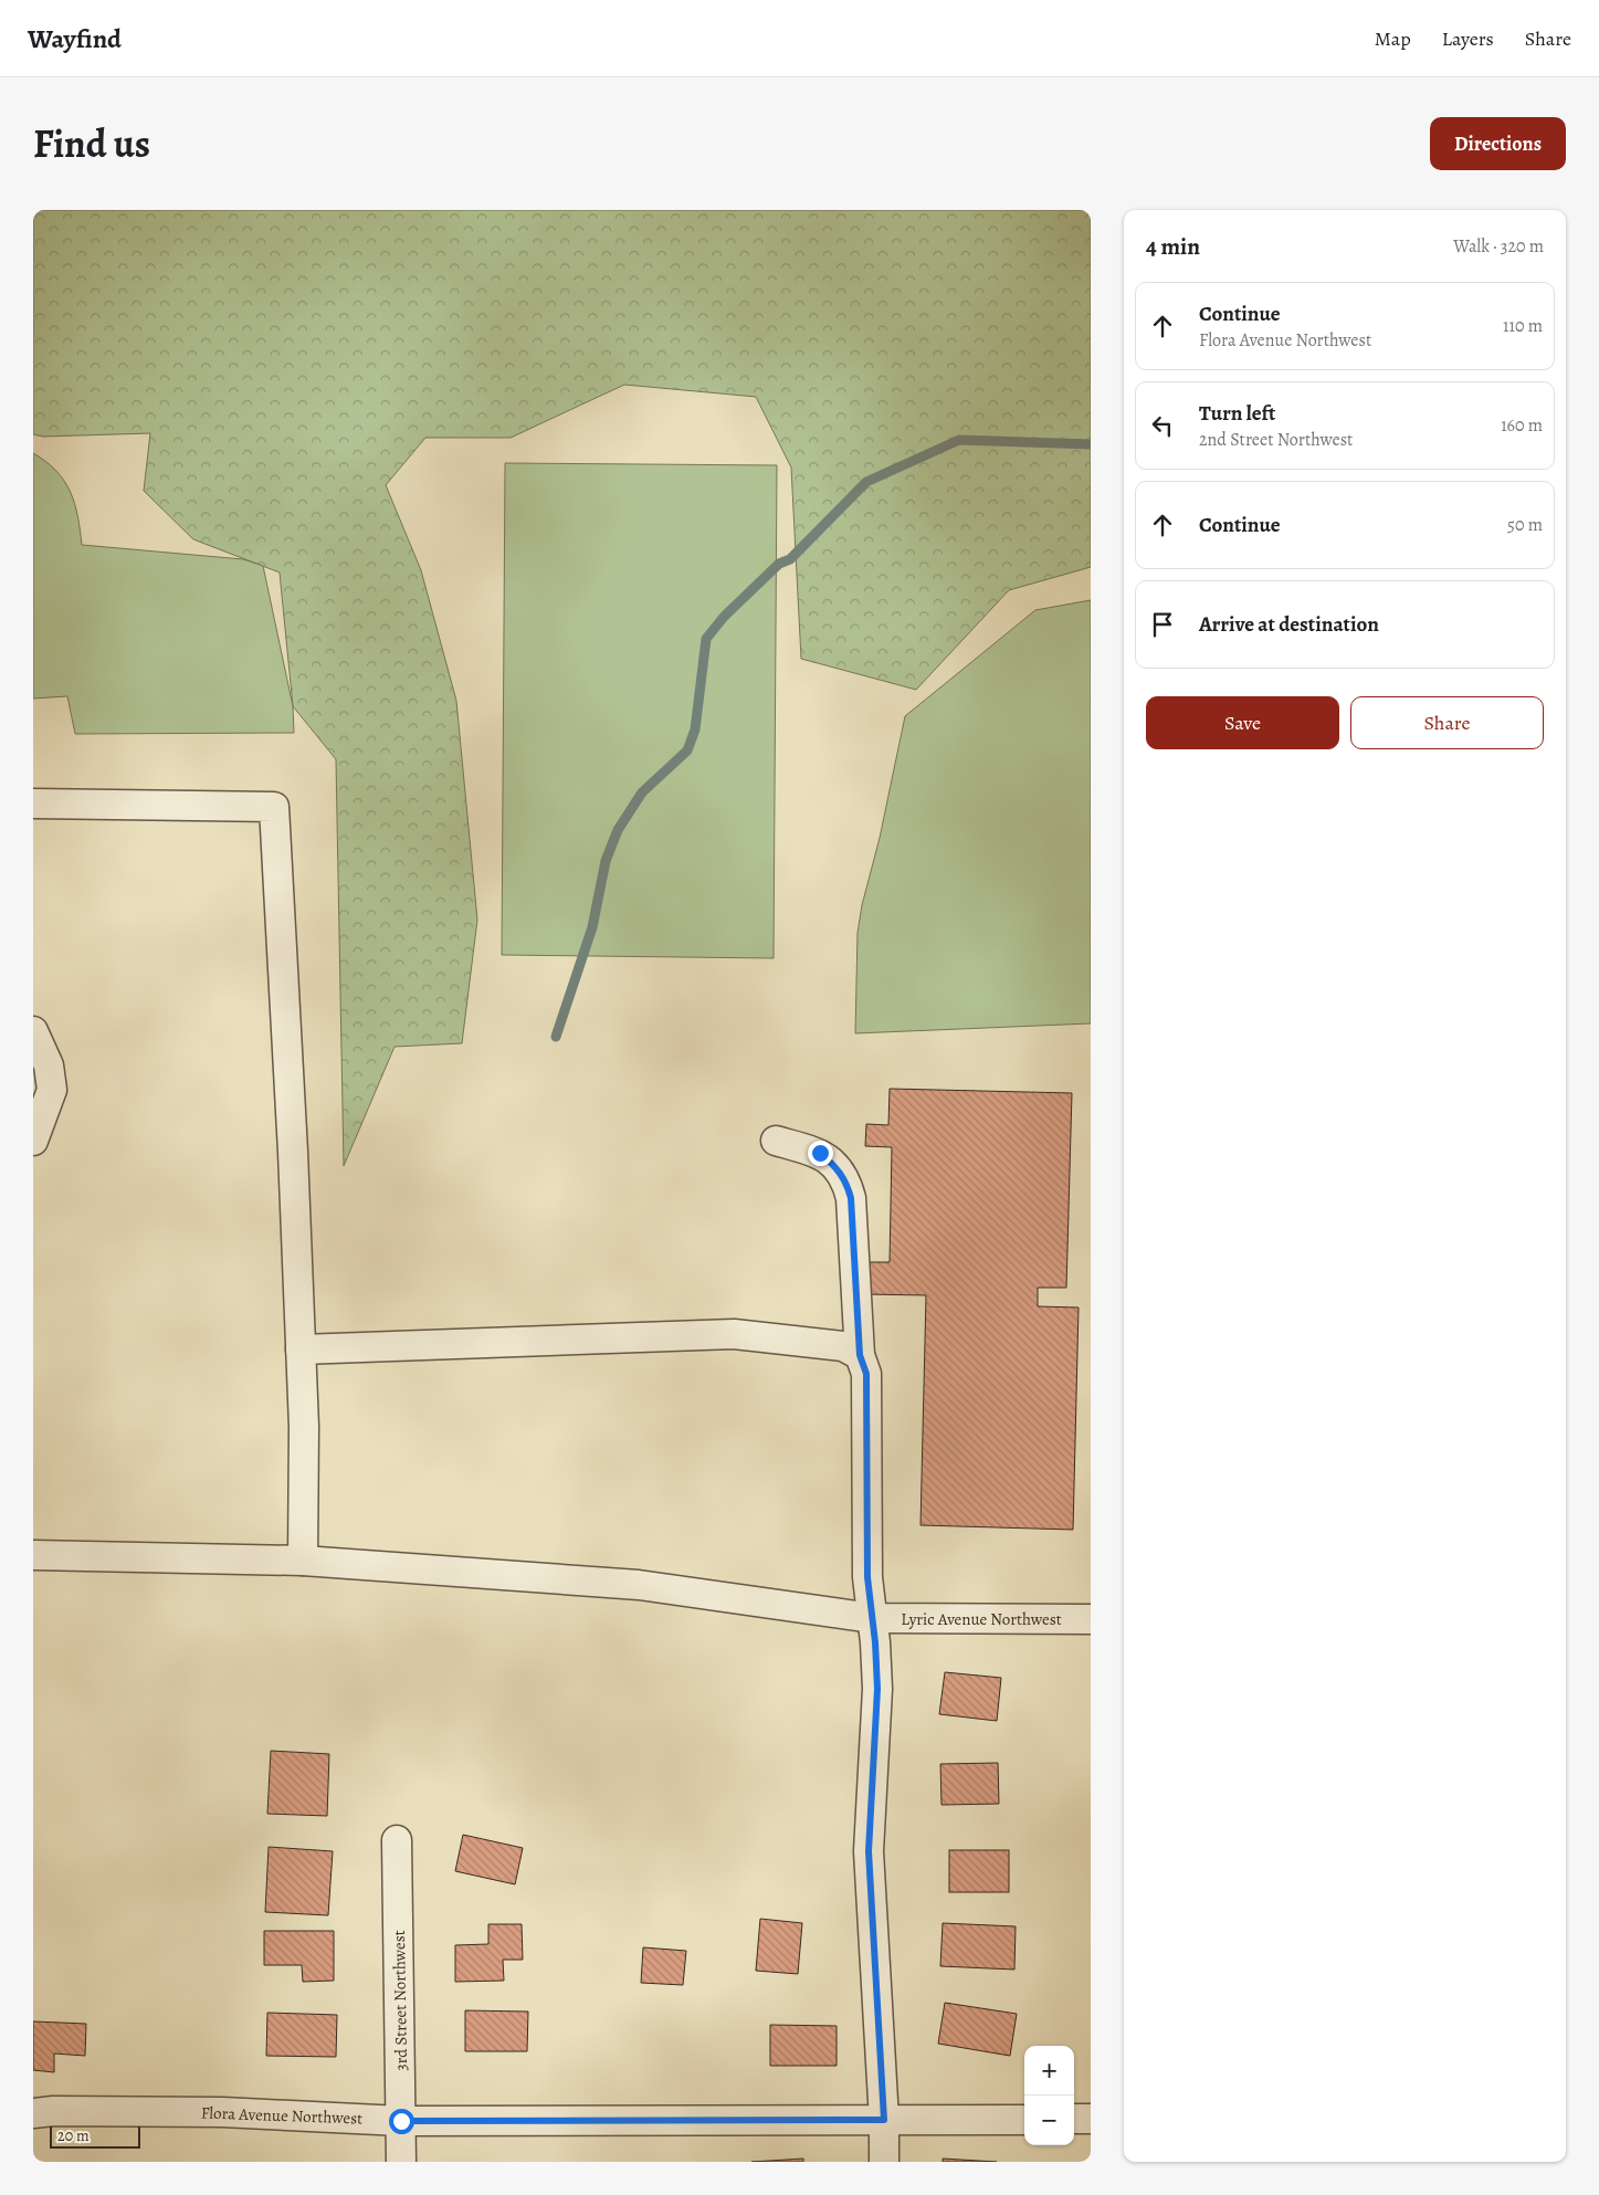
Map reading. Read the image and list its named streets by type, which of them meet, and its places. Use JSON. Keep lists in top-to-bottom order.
{
  "streets": {
    "street": ["Lyric Avenue Northwest", "3rd Street Northwest", "Flora Avenue Northwest"]
  },
  "crossings": [
    ["3rd Street Northwest", "Flora Avenue Northwest"]
  ],
  "scale_bar": "20 m",
  "page": {
    "header": "Wayfind",
    "nav": ["Map", "Layers", "Share"],
    "title": "Find us",
    "buttons": [
      "Directions",
      ["Save", "Share"]
    ],
    "heading": ["4 min", "Walk · 320 m"],
    "list": [
      ["Continue", "Flora Avenue Northwest", "110 m"],
      ["Turn left", "2nd Street Northwest", "160 m"],
      ["Continue", "50 m"],
      "Arrive at destination"
    ],
    "map_buttons": ["+", "−"],
    "scale": "20 m"
  }
}
